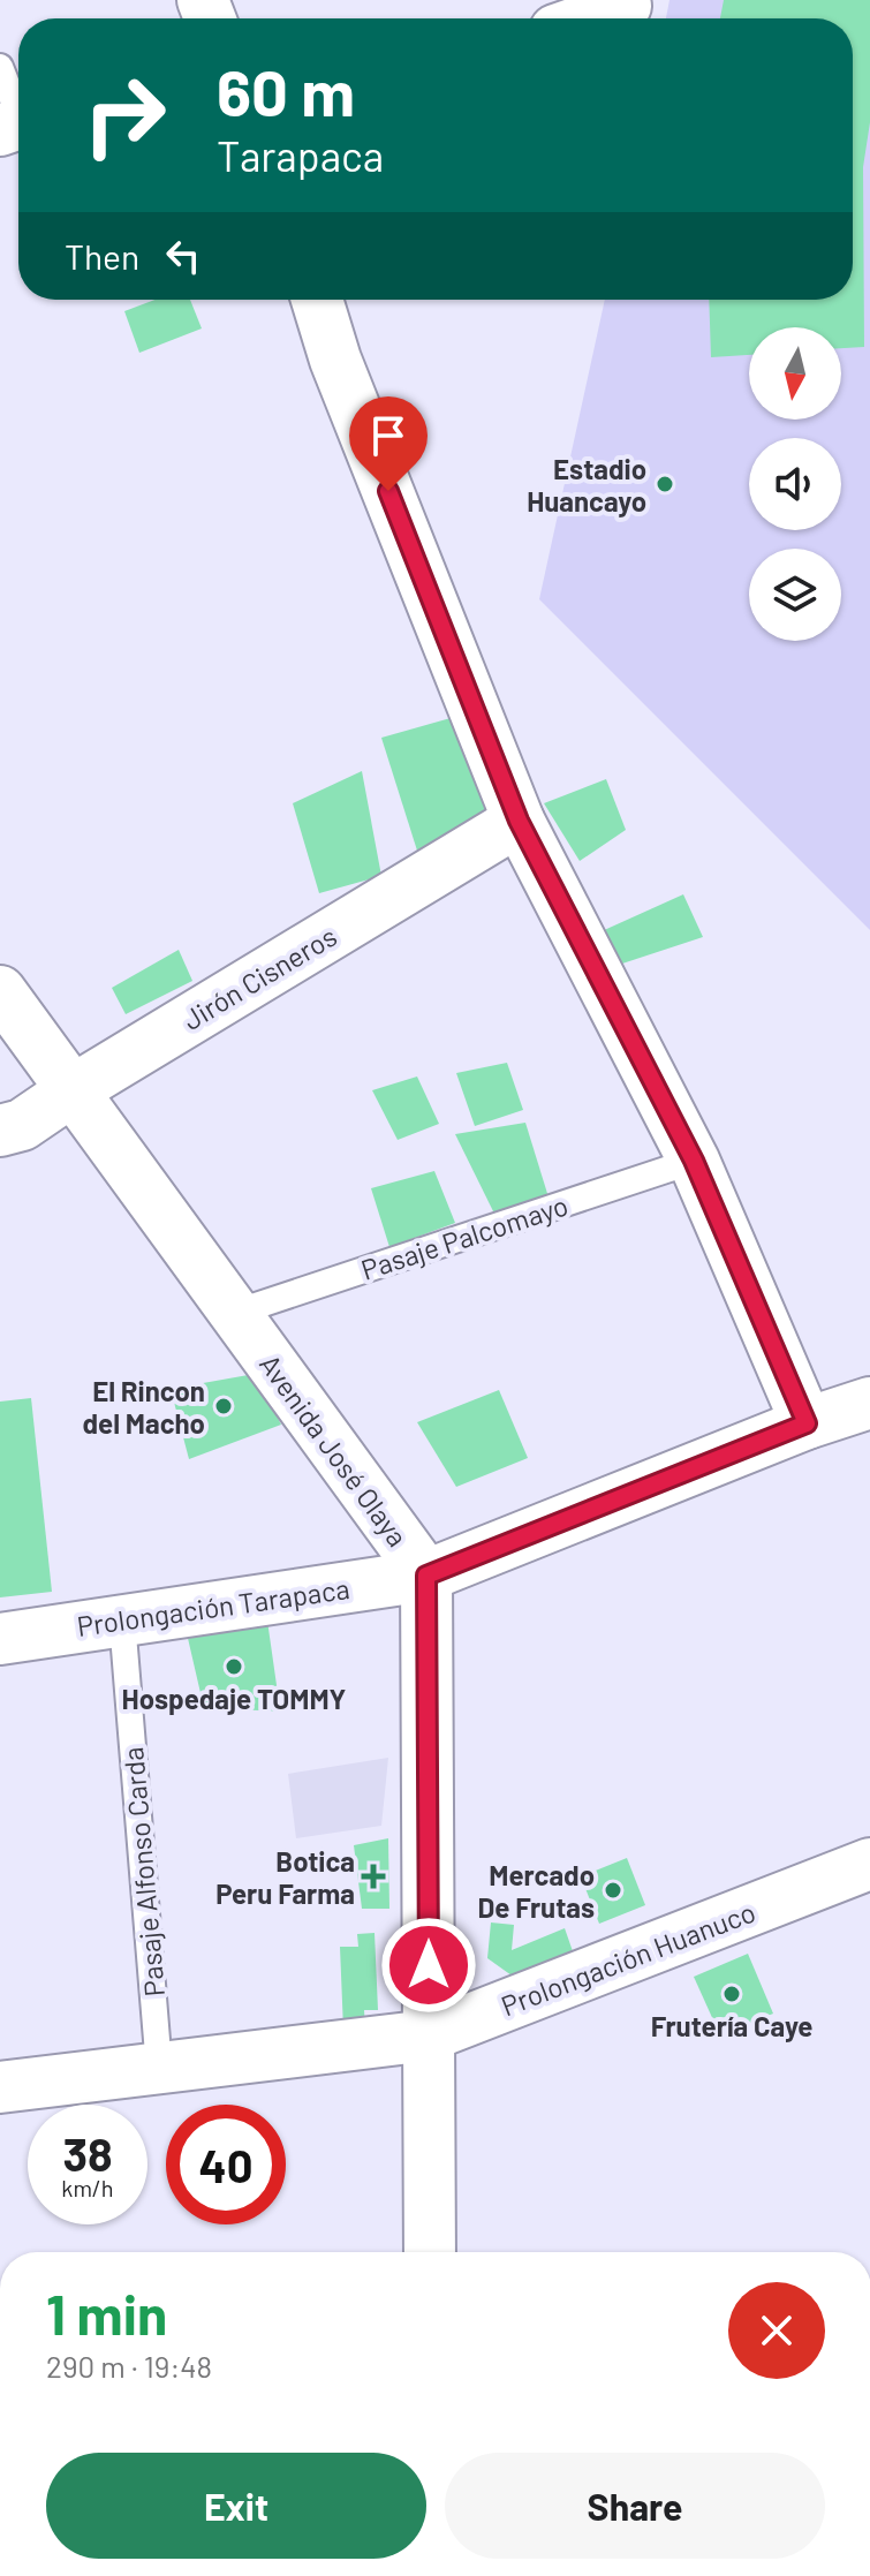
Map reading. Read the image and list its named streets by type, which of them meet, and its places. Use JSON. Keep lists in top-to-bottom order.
{
  "streets": {
    "street": [
      "Jirón Cisneros",
      "Avenida José Olaya",
      "Prolongación Tarapaca",
      "Prolongación Huanuco"
    ],
    "lane": ["Pasaje Palcomayo", "Pasaje Alfonso Carda"]
  },
  "crossings": [
    ["Jirón Cisneros", "Avenida José Olaya"],
    ["Pasaje Palcomayo", "Avenida José Olaya"],
    ["Avenida José Olaya", "Prolongación Tarapaca"],
    ["Avenida José Olaya", "Prolongación Huanuco"],
    ["Prolongación Tarapaca", "Pasaje Alfonso Carda"],
    ["Pasaje Alfonso Carda", "Prolongación Huanuco"]
  ],
  "places": {
    "other": [
      "Estadio Huancayo",
      "El Rincon del Macho",
      "Hospedaje TOMMY",
      "Mercado De Frutas",
      "Frutería Caye"
    ],
    "health": ["Botica Peru Farma"]
  },
  "north": "bottom",
  "page": {
    "turn": ["60 m", "Tarapaca"],
    "then": "Then",
    "speed": "38 km/h",
    "limit": "40",
    "heading": ["1 min", "290 m · 19:48"],
    "buttons": ["Exit", "Share"]
  }
}
